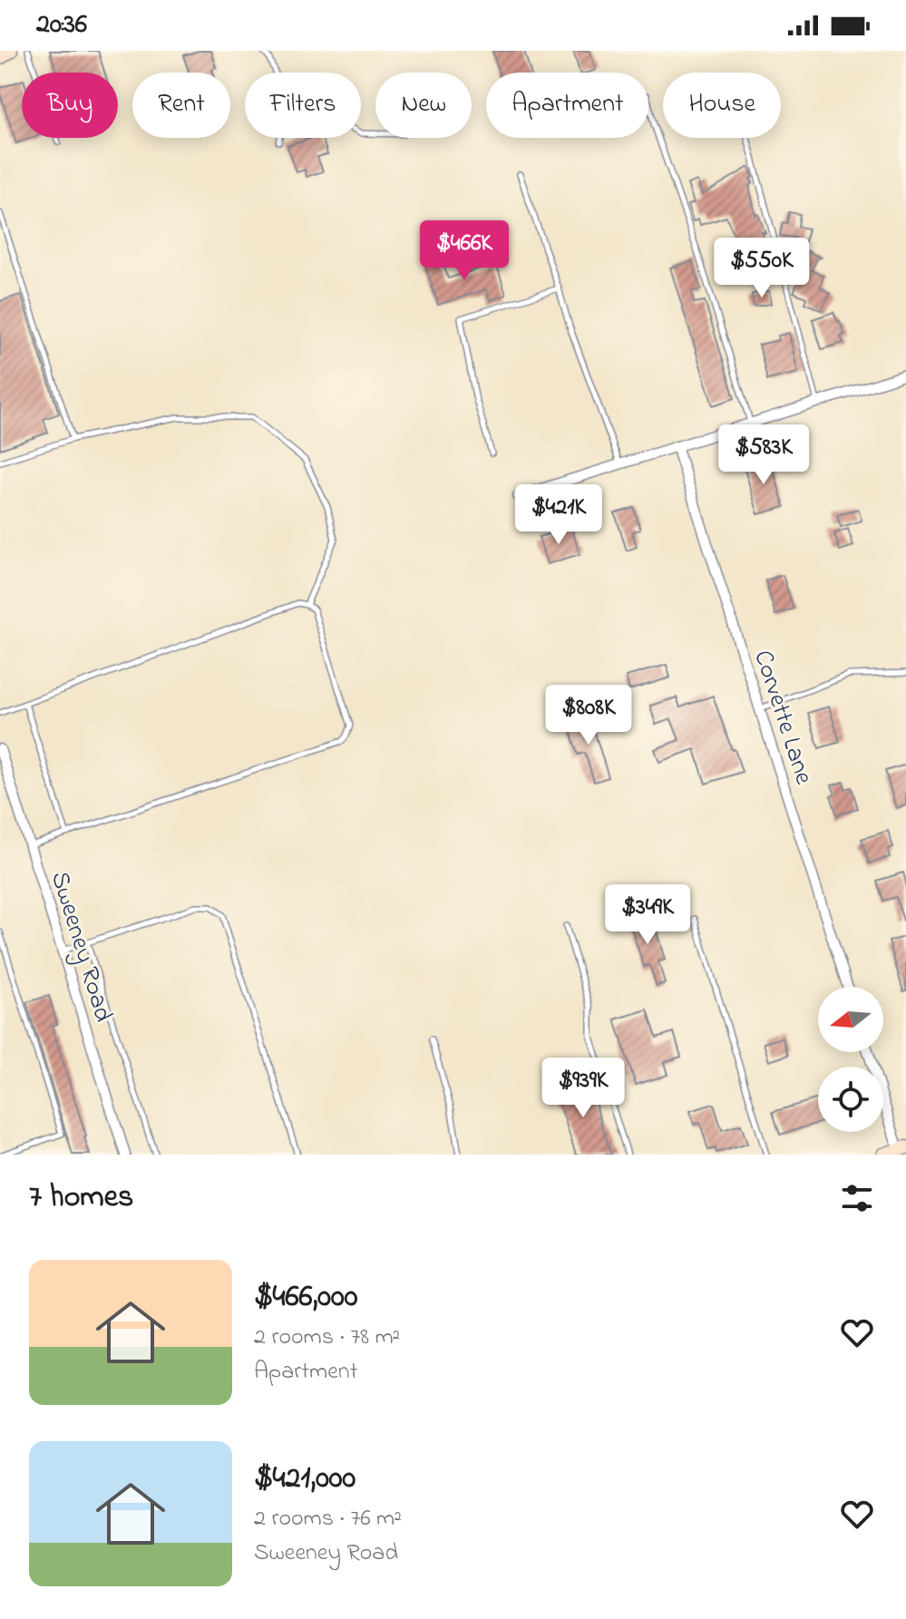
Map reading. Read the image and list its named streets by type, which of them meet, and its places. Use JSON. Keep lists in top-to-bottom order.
{
  "streets": {
    "street": ["Corvette Lane", "Sweeney Road"]
  },
  "north": "left",
  "page": {
    "status": "20:36",
    "chip": [
      "Buy",
      "Rent",
      "Filters",
      "New",
      "Apartment",
      "House"
    ],
    "price": [
      "$466K",
      "$550K",
      "$583K",
      "$421K",
      "$808K",
      "$349K",
      "$939K"
    ],
    "heading": "7 homes",
    "list": [
      {
        "name": "$466,000",
        "note": "2 rooms · 78 m² · Apartment"
      },
      {
        "name": "$421,000",
        "note": "2 rooms · 76 m² · Sweeney Road"
      }
    ]
  }
}
